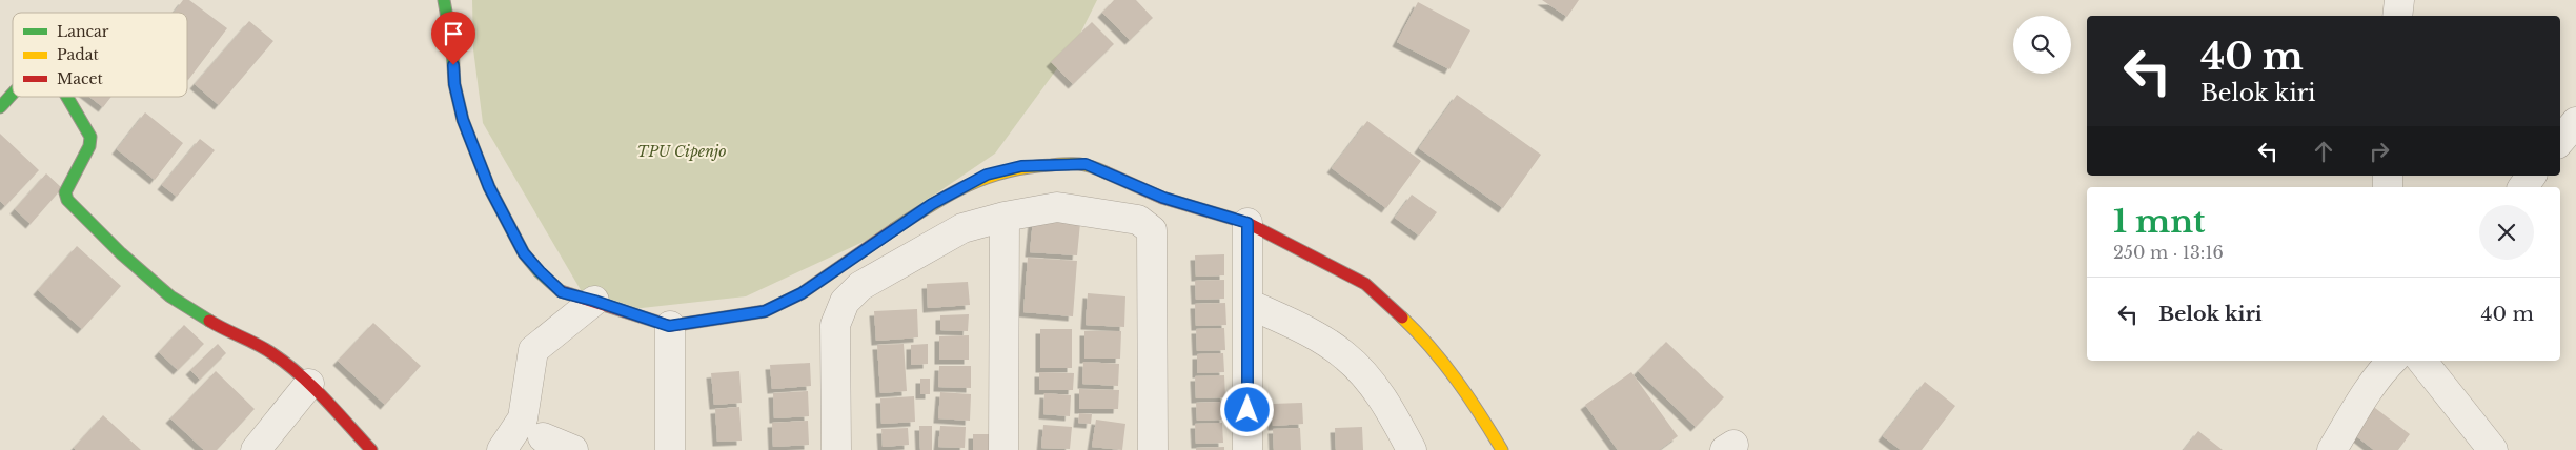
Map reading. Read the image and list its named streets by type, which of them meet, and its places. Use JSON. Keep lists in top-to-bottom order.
{
  "parks": ["TPU Cipenjo"],
  "legend": ["Lancar", "Padat", "Macet"],
  "page": {
    "turn": ["40 m", "Belok kiri"],
    "heading": ["1 mnt", "250 m · 13:16"],
    "list": [
      {
        "name": "Belok kiri",
        "value": "40 m"
      }
    ]
  }
}
